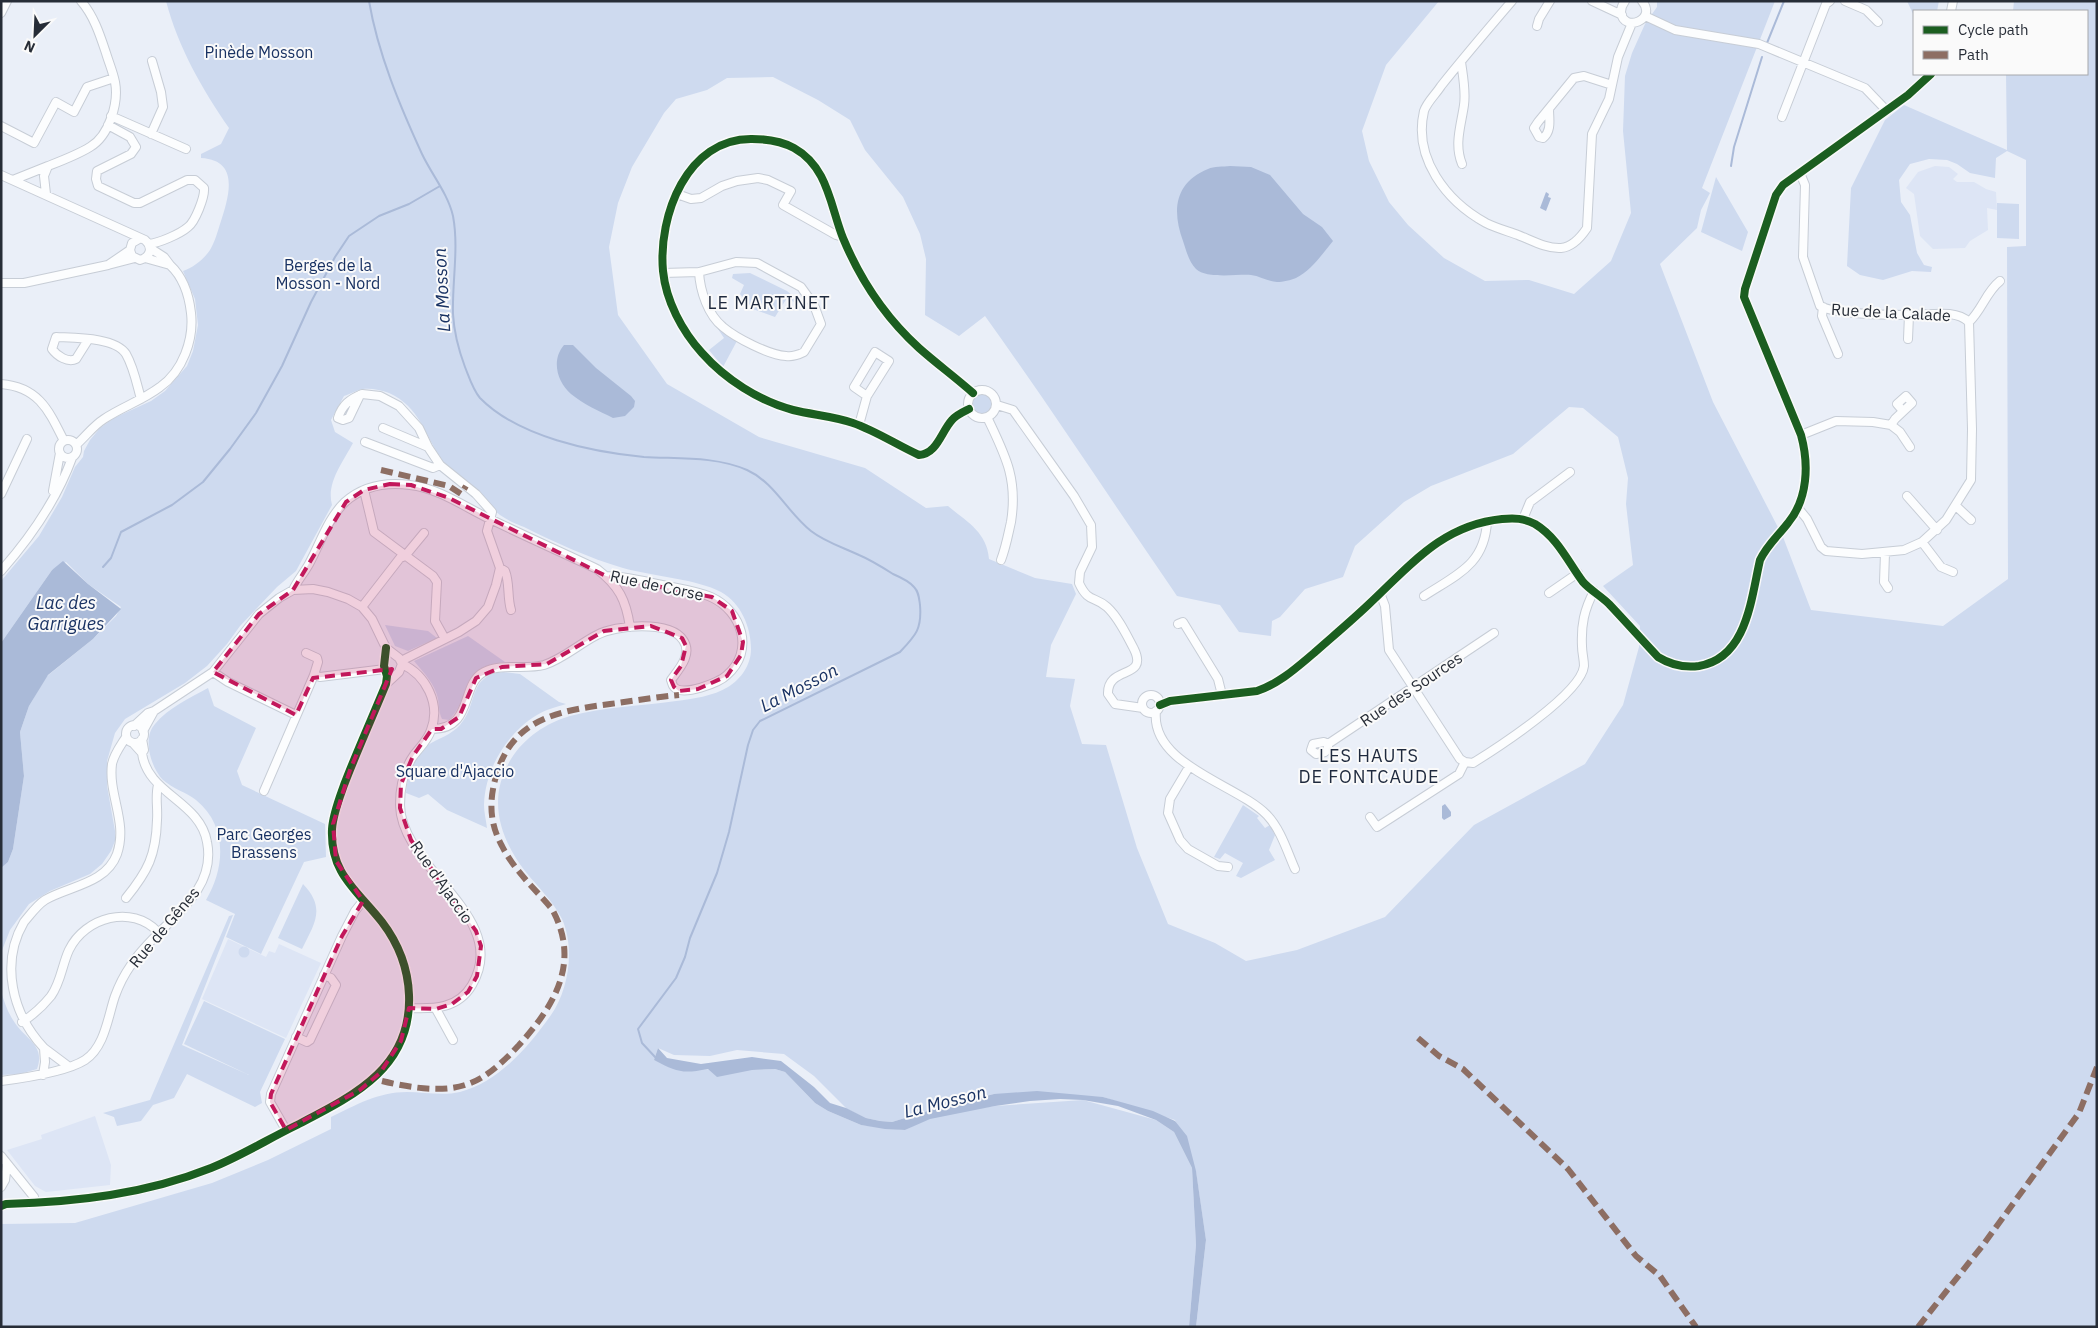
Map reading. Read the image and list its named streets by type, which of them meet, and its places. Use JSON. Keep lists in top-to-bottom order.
{
  "streets": {
    "street": [
      "Rue de la Calade",
      "Rue de Corse",
      "Rue des Sources",
      "Rue d'Ajaccio",
      "Rue de Gênes"
    ]
  },
  "districts": ["LE MARTINET", "LES HAUTS DE FONTCAUDE"],
  "water": ["La Mosson", "Lac des Garrigues"],
  "parks": [
    "Pinède Mosson",
    "Berges de la Mosson - Nord",
    "Square d'Ajaccio",
    "Parc Georges Brassens"
  ],
  "legend": ["Cycle path", "Path"],
  "north": "bottom left"
}
